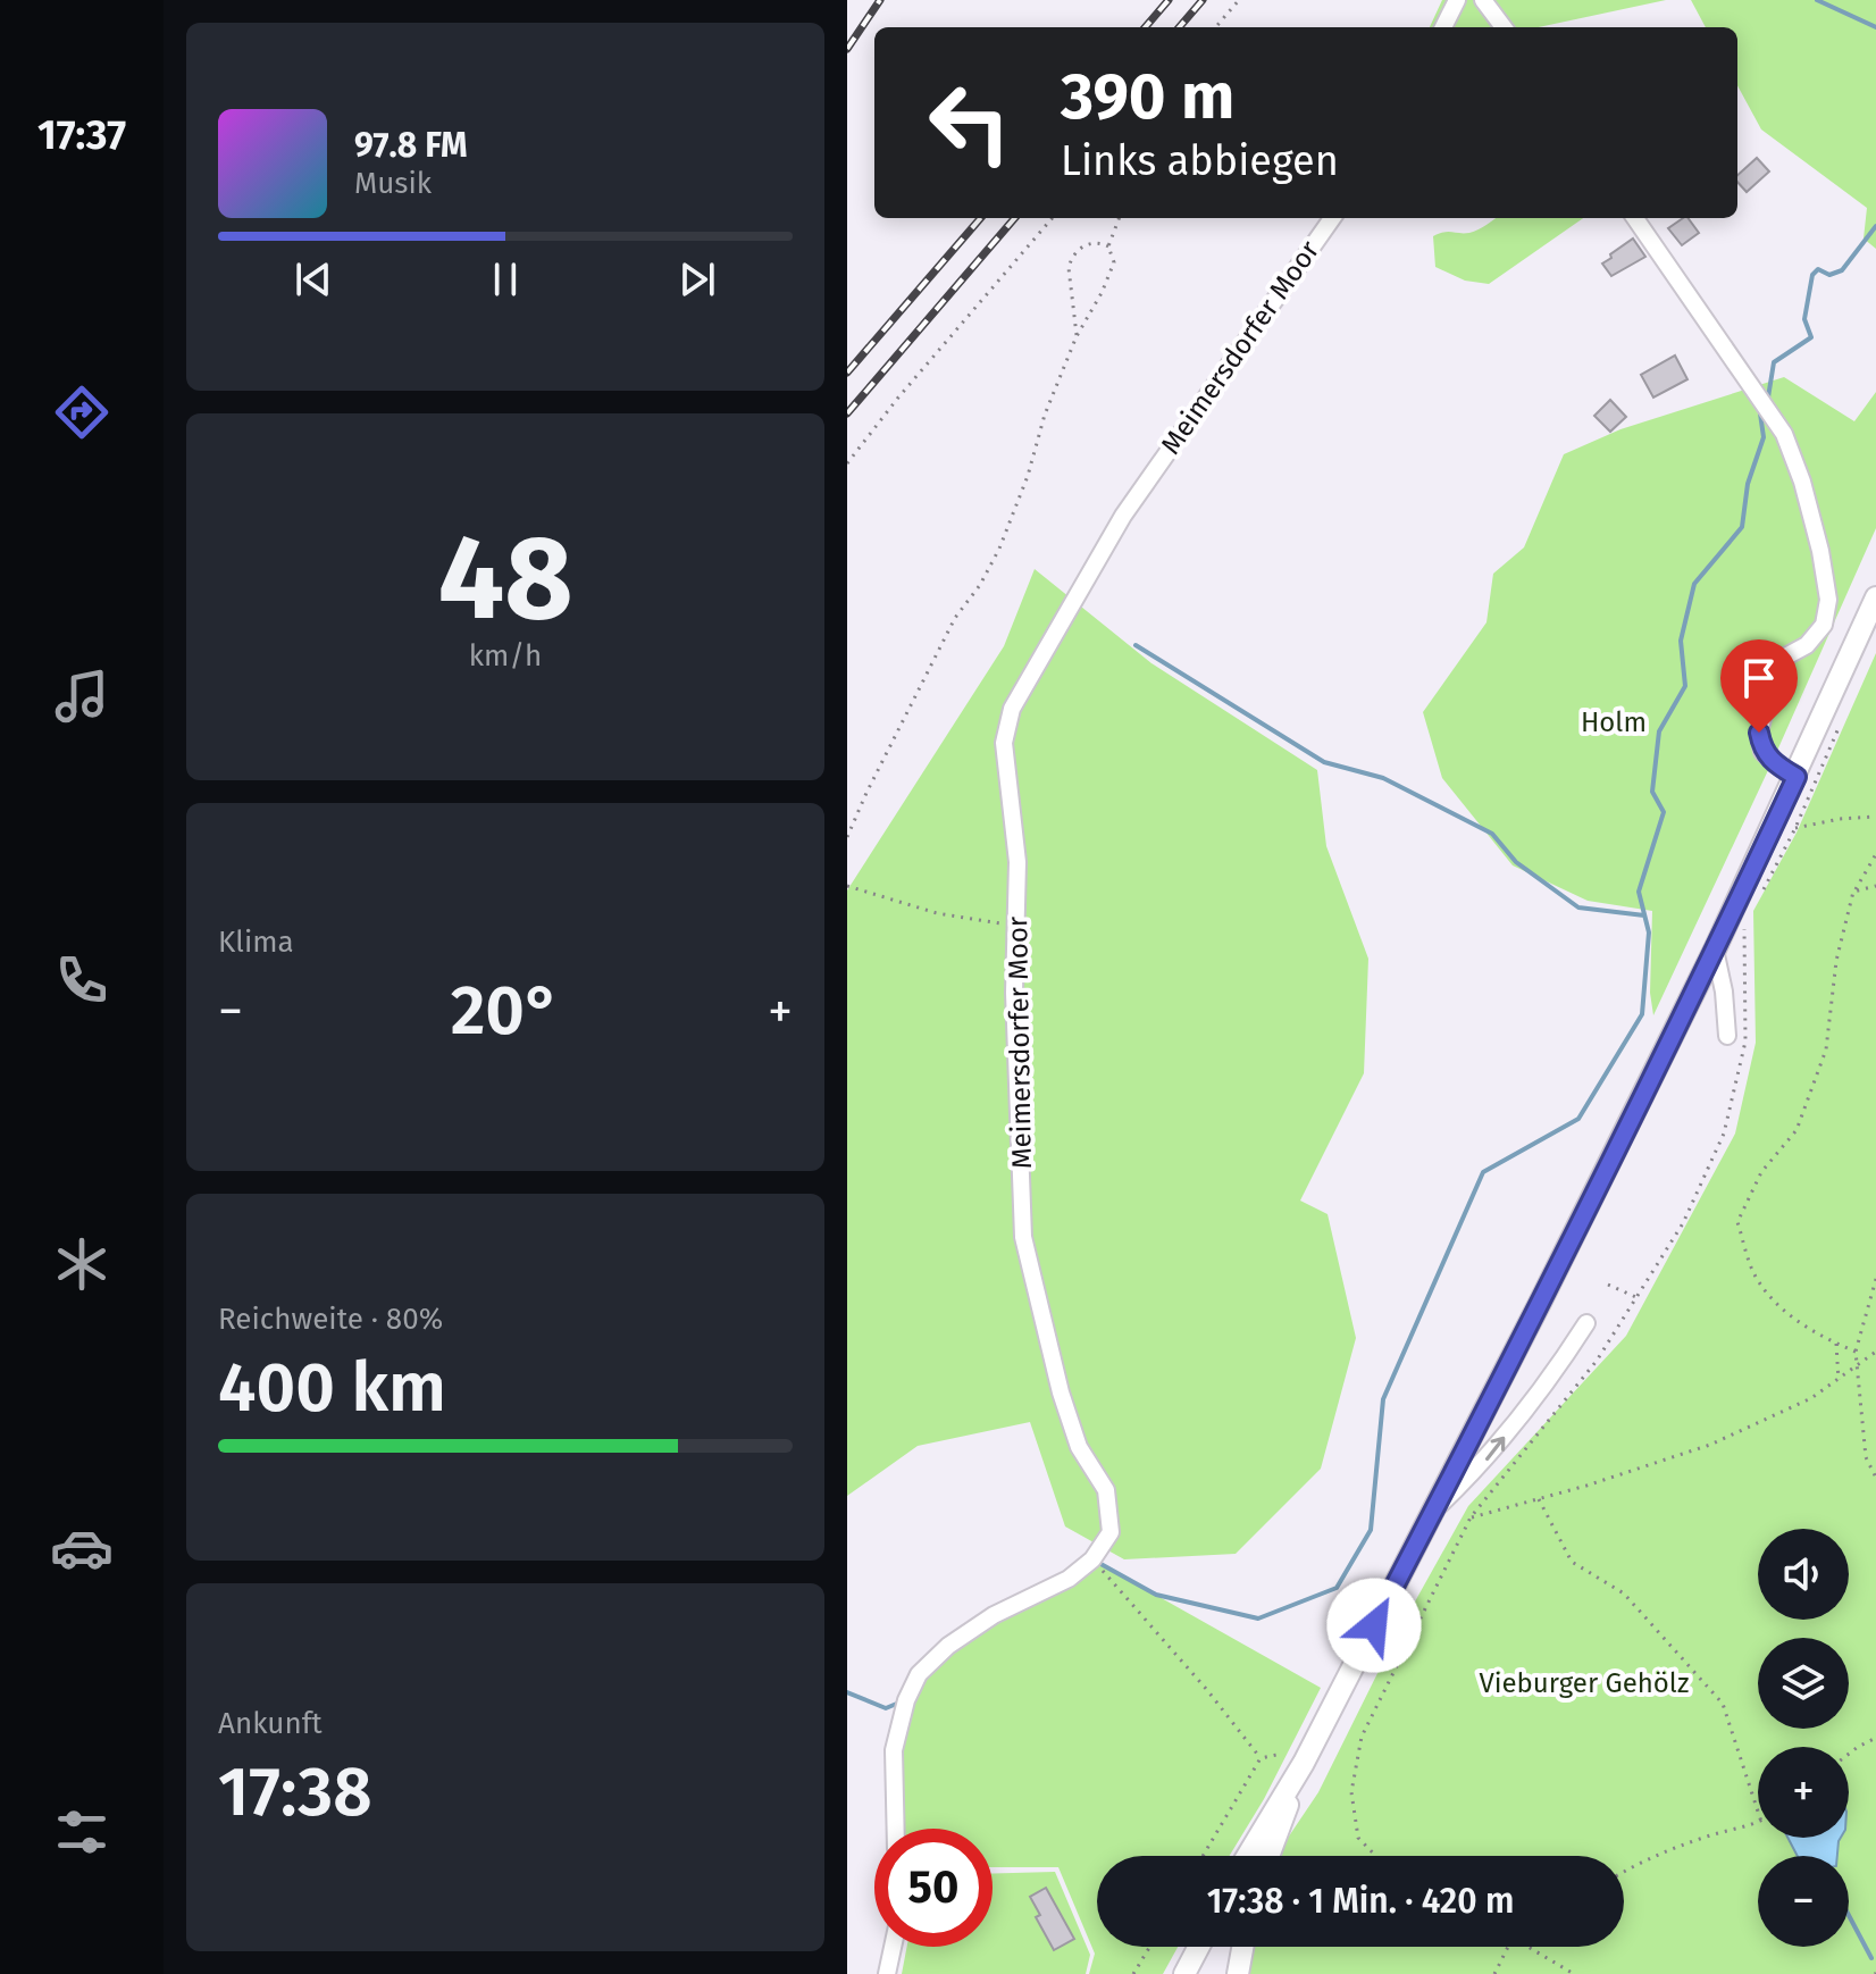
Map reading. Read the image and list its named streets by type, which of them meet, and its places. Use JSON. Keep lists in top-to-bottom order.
{
  "streets": {
    "street": ["Meimersdorfer Moor"]
  },
  "parks": ["Holm", "Vieburger Gehölz"],
  "page": {
    "tabs": "17:37",
    "turn": ["390 m", "Links abbiegen"],
    "song": ["97.8 FM", "Musik"],
    "tile": [
      ["48", "km/h"],
      "Klima",
      ["Reichweite · 80%", "400 km"],
      ["Ankunft", "17:38"]
    ],
    "heat": ["−", "20°", "+"],
    "map_buttons": ["+", "−"],
    "limit": "50",
    "trip": "17:38 · 1 Min. · 420 m"
  }
}
